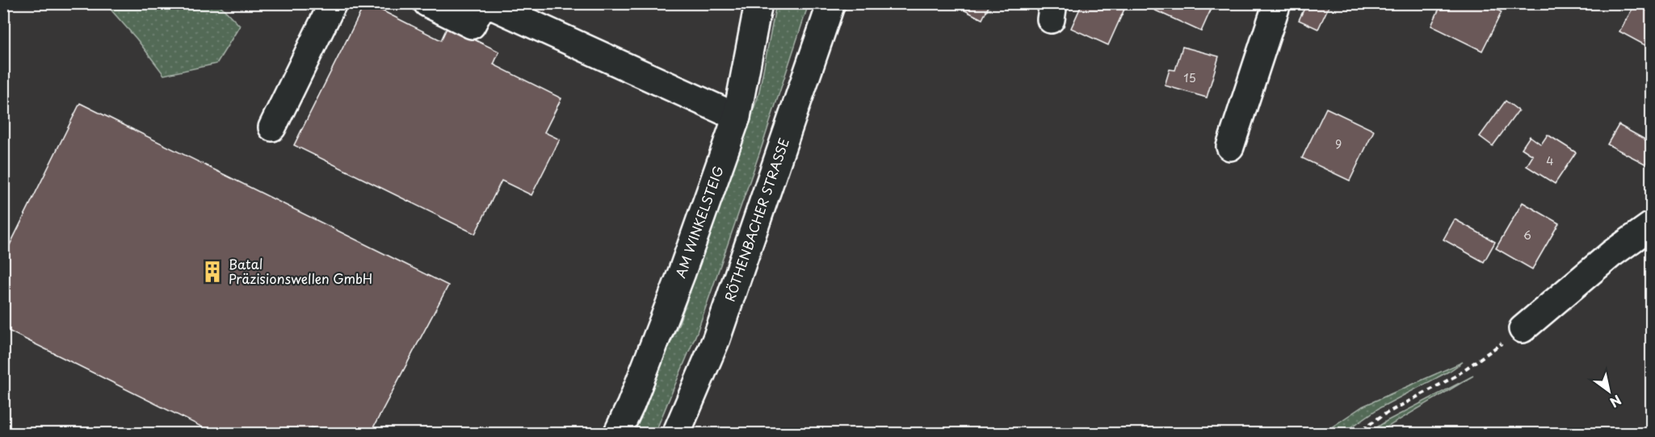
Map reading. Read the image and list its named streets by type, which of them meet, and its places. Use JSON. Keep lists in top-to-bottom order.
{
  "streets": {
    "street": ["RÖTHENBACHER STRASSE", "AM WINKELSTEIG"]
  },
  "places": {
    "building": ["Batal Präzisionswellen GmbH"]
  },
  "house_numbers": [
    "15",
    "9",
    "4",
    "6"
  ],
  "north": "bottom right"
}
